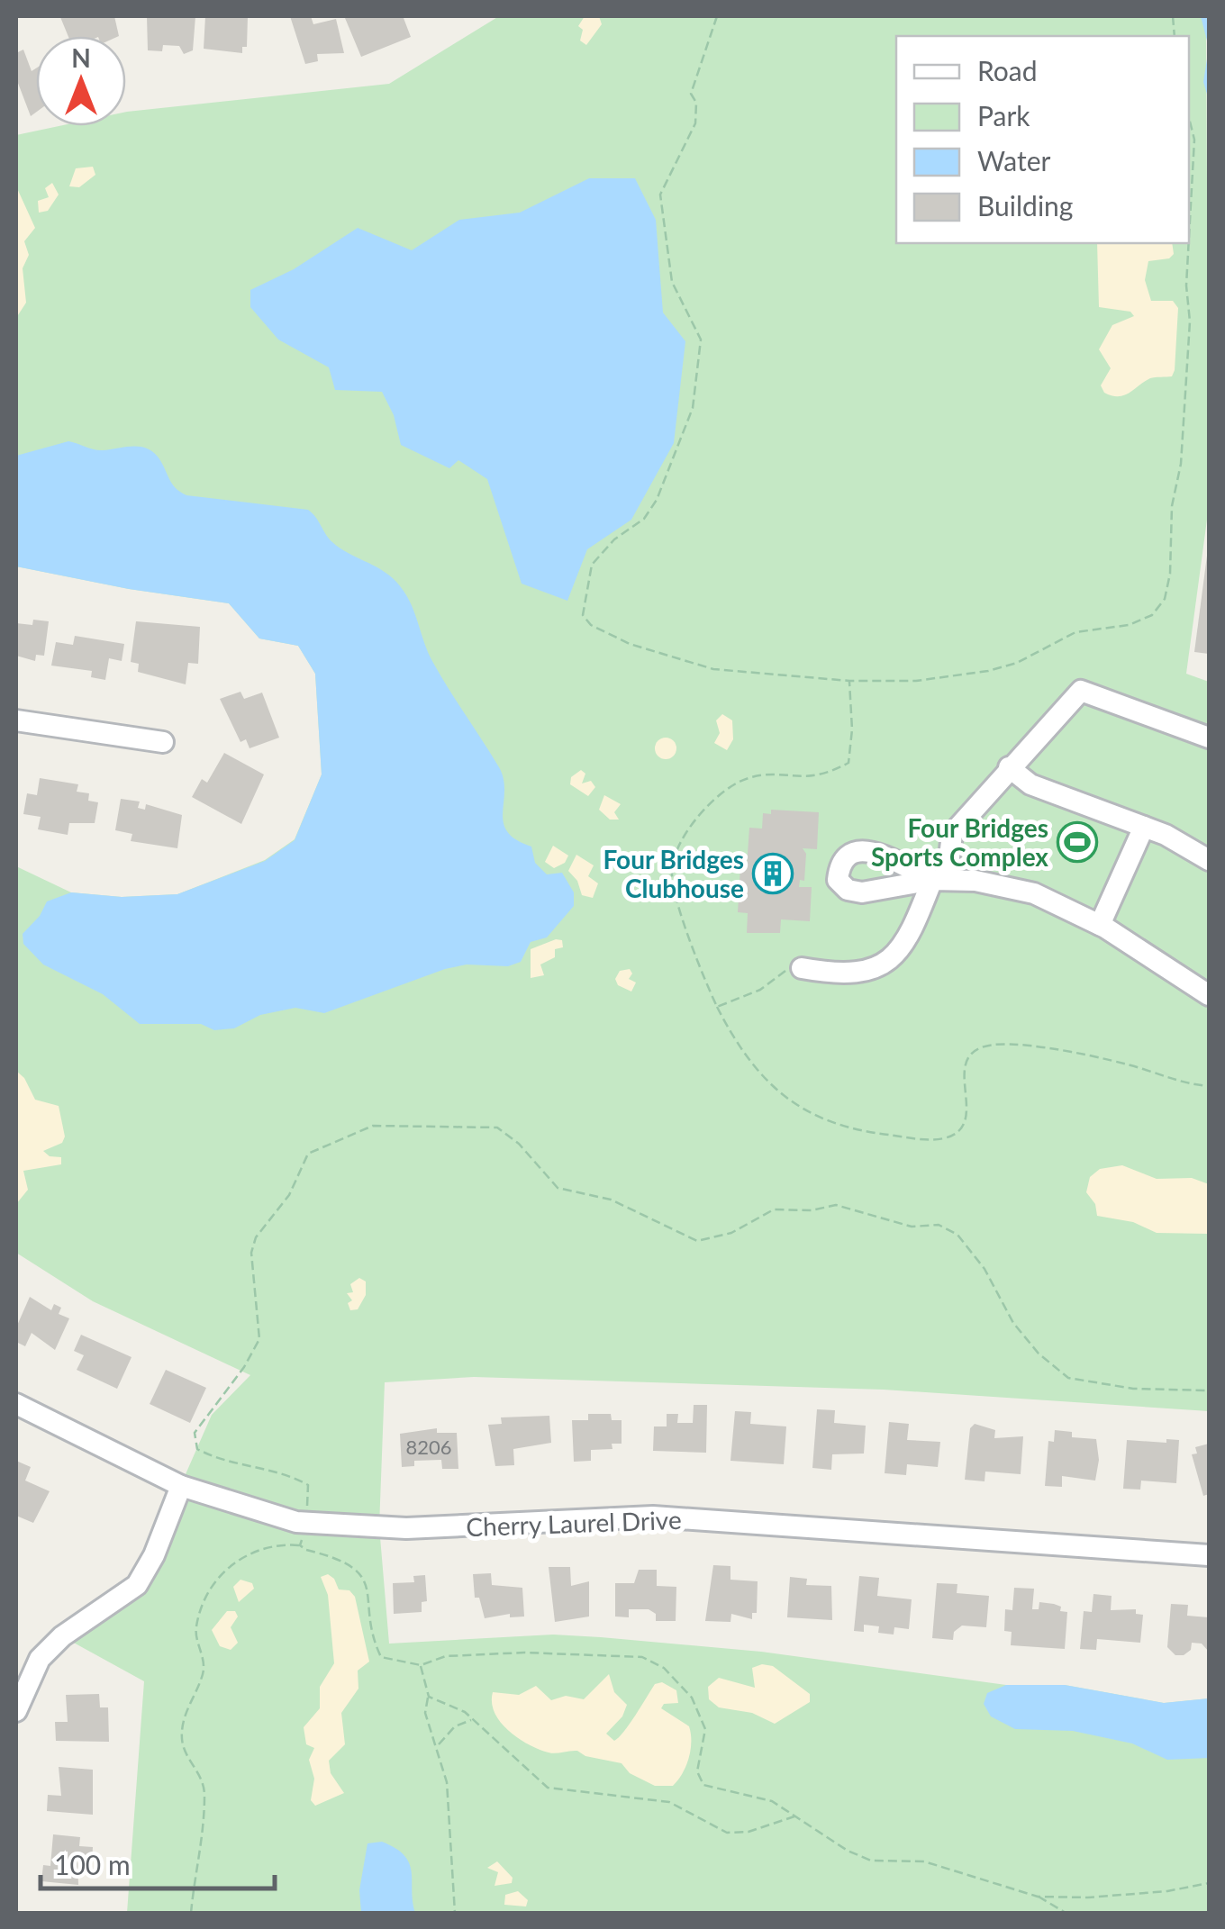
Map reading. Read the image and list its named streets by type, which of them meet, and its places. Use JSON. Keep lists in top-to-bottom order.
{
  "streets": {
    "street": ["Cherry Laurel Drive"]
  },
  "places": {
    "sports": ["Four Bridges Sports Complex"],
    "building": ["Four Bridges Clubhouse"]
  },
  "house_numbers": ["8206"],
  "legend": [
    "Road",
    "Park",
    "Water",
    "Building"
  ],
  "scale_bar": "100 m",
  "north": "top"
}
